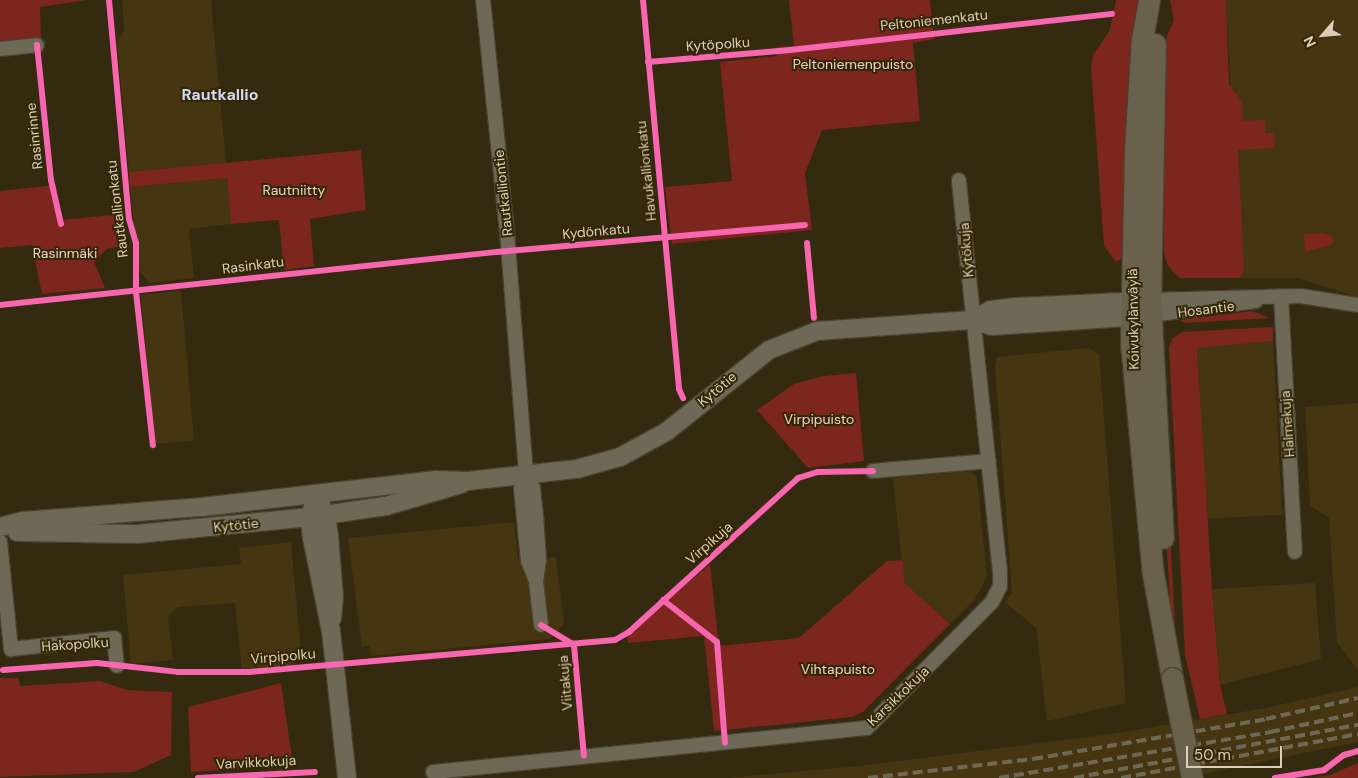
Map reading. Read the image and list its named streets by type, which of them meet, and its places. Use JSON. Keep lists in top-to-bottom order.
{
  "streets": {
    "main road": ["Koivukylänväylä"],
    "street": [
      "Rautkalliontie",
      "Kytökuja",
      "Hosantie",
      "Kytötie",
      "Halmekuja",
      "Hakopolku",
      "Karsikkokuja"
    ],
    "cycle path": [
      "Peltoniemenkatu",
      "Rasinrinne",
      "Havukallionkatu",
      "Rautkallionkatu",
      "Kydönkatu",
      "Virpikuja",
      "Viitakuja",
      "Varvikkokuja"
    ]
  },
  "crossings": [
    ["Rautkalliontie", "Kytötie"],
    ["Kytökuja", "Kytötie"],
    ["Kytökuja", "Karsikkokuja"],
    ["Hosantie", "Koivukylänväylä"],
    ["Hosantie", "Kytötie"],
    ["Hosantie", "Halmekuja"],
    ["Koivukylänväylä", "Kytötie"],
    ["Kytötie", "Karsikkokuja"]
  ],
  "districts": ["Rautkallio"],
  "parks": [
    "Peltoniemenpuisto",
    "Rautniitty",
    "Rasinmäki",
    "Virpipuisto",
    "Vihtapuisto"
  ],
  "scale_bar": "50 m",
  "north": "bottom left"
}
